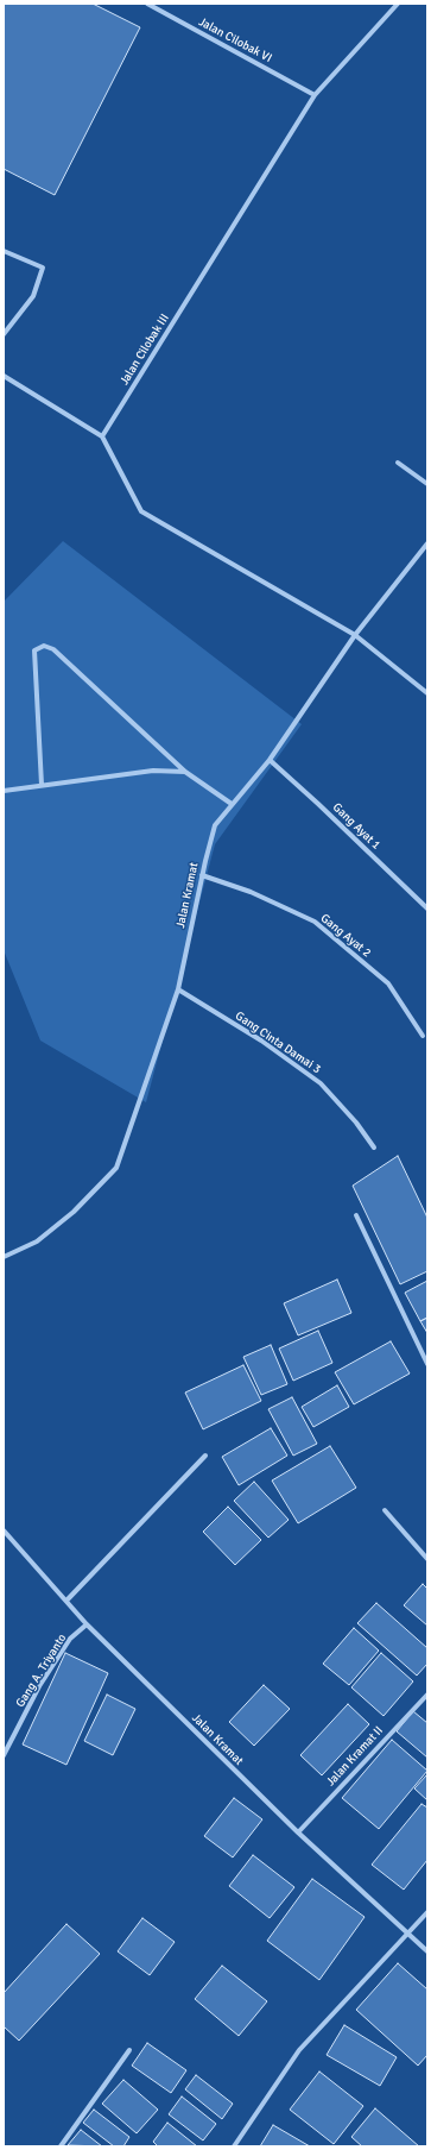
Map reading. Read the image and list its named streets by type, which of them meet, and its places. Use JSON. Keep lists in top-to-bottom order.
{
  "streets": {
    "street": [
      "Jalan Cilobak VI",
      "Jalan Cilobak III",
      "Gang Ayat 1",
      "Jalan Kramat",
      "Gang Ayat 2",
      "Gang Cinta Damai 3",
      "Gang A. Triyanto",
      "Jalan Kramat II"
    ]
  },
  "crossings": [
    ["Jalan Cilobak VI", "Jalan Cilobak III"],
    ["Gang Ayat 1", "Jalan Kramat"],
    ["Jalan Kramat", "Gang Ayat 2"],
    ["Jalan Kramat", "Gang Cinta Damai 3"],
    ["Jalan Kramat", "Gang A. Triyanto"],
    ["Jalan Kramat", "Jalan Kramat II"]
  ]
}
